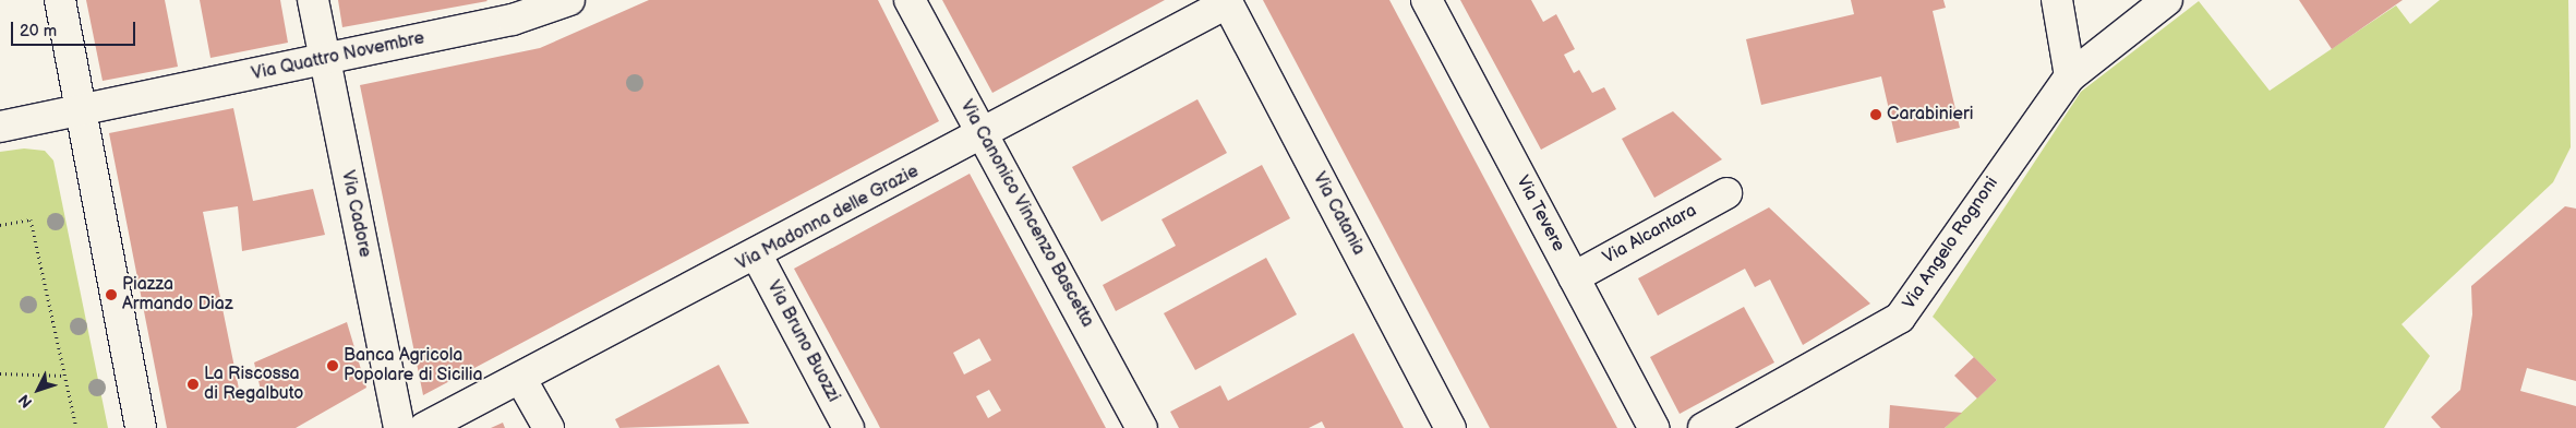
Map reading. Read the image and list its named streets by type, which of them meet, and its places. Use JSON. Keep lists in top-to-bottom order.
{
  "streets": {
    "street": [
      "Via Quattro Novembre",
      "Via Cadore",
      "Via Canonico Vincenzo Bascetta",
      "Via Catania",
      "Via Tevere",
      "Via Madonna delle Grazie",
      "Via Alcantara",
      "Via Angelo Rognoni",
      "Via Bruno Buozzi"
    ]
  },
  "crossings": [
    ["Via Quattro Novembre", "Via Cadore"],
    ["Via Canonico Vincenzo Bascetta", "Via Madonna delle Grazie"],
    ["Via Catania", "Via Madonna delle Grazie"],
    ["Via Tevere", "Via Alcantara"],
    ["Via Madonna delle Grazie", "Via Bruno Buozzi"]
  ],
  "places": [
    "Carabinieri",
    "Piazza Armando Diaz",
    "Banca Agricola Popolare di Sicilia",
    "La Riscossa di Regalbuto"
  ],
  "scale_bar": "20 m",
  "north": "bottom left"
}
